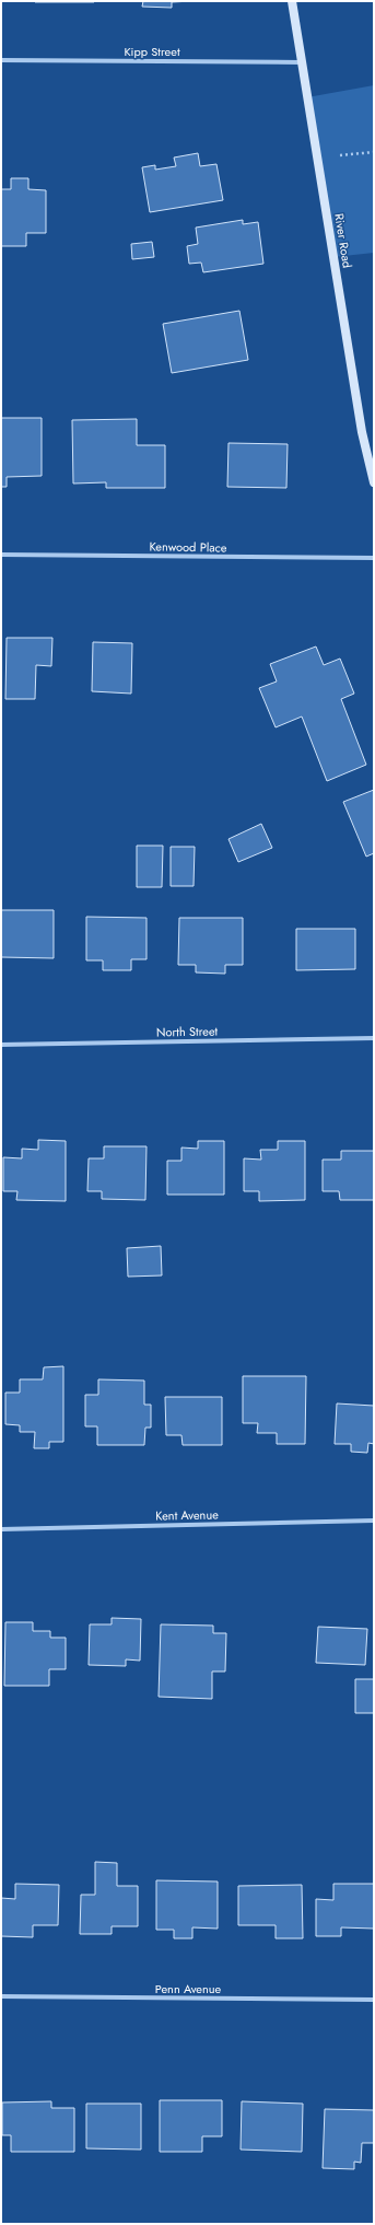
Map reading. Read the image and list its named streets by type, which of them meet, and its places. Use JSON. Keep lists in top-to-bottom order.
{
  "streets": {
    "main road": ["River Road"],
    "street": [
      "Kipp Street",
      "Kenwood Place",
      "North Street",
      "Kent Avenue",
      "Penn Avenue"
    ]
  },
  "crossings": [
    ["Kipp Street", "River Road"]
  ]
}
